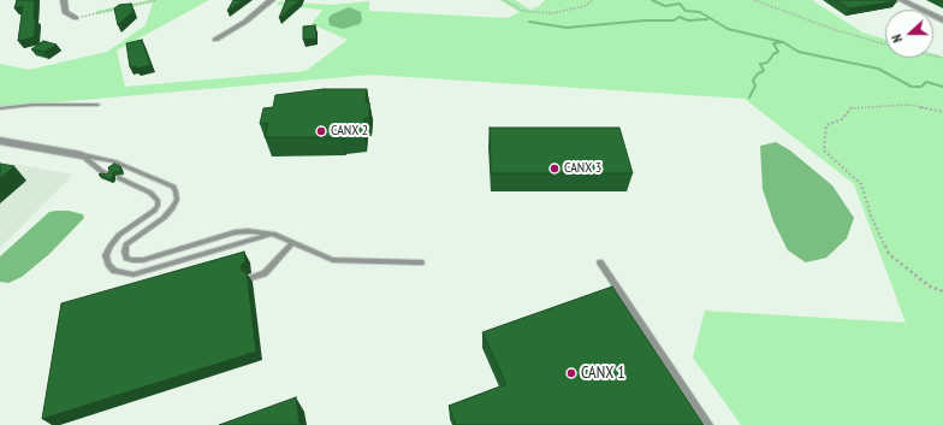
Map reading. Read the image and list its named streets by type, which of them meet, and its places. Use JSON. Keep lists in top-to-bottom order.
{
  "places": ["CANX 2", "CANX 3", "CANX 1"],
  "north": "left"
}
